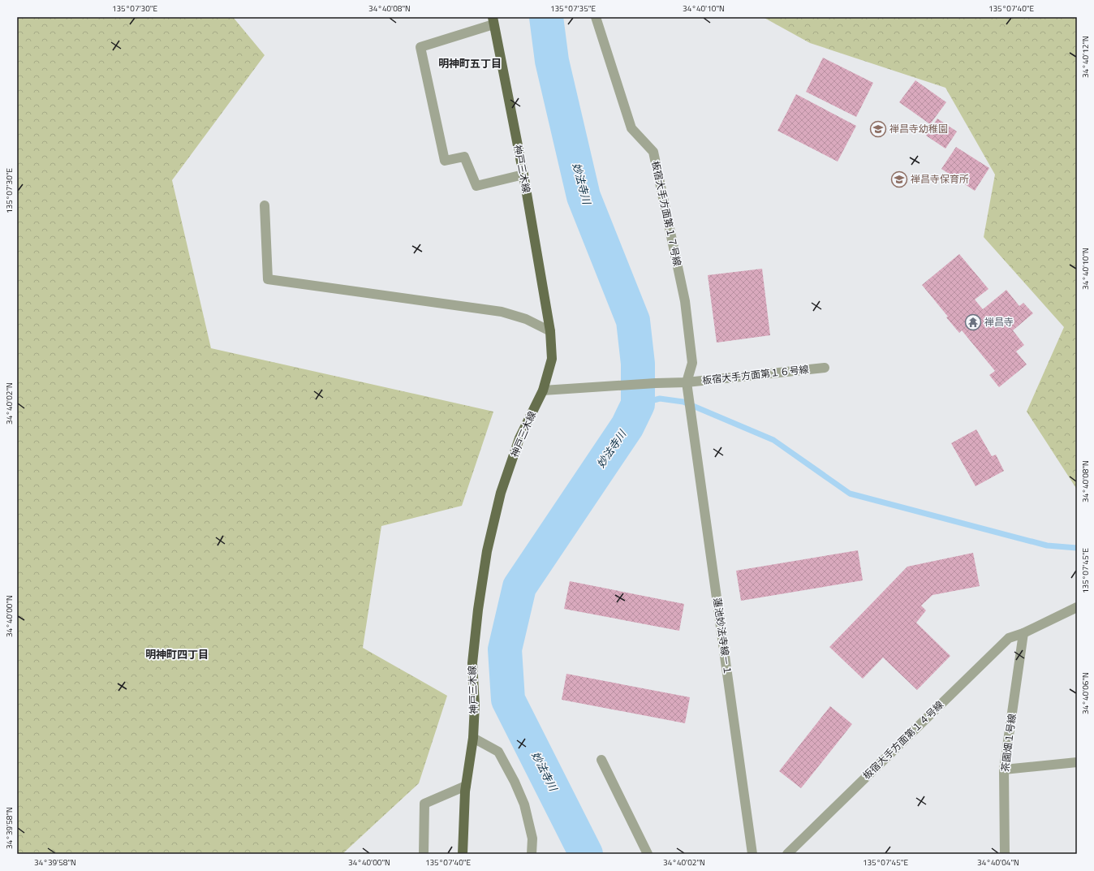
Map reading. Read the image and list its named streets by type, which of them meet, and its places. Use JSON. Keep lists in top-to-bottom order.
{
  "streets": {
    "main road": ["神戸三木線"],
    "street": [
      "板宿大手方面第１７号線",
      "板宿大手方面第１６号線",
      "蓮池妙法寺線－１",
      "板宿大手方面第１４号線",
      "茶園畑１号線"
    ]
  },
  "crossings": [
    ["神戸三木線", "板宿大手方面第１６号線"],
    ["板宿大手方面第１７号線", "板宿大手方面第１６号線"],
    ["板宿大手方面第１７号線", "蓮池妙法寺線－１"],
    ["板宿大手方面第１６号線", "蓮池妙法寺線－１"],
    ["板宿大手方面第１４号線", "茶園畑１号線"]
  ],
  "districts": ["明神町五丁目", "明神町四丁目"],
  "water": ["妙法寺川"],
  "places": {
    "school or university": ["禅昌寺幼稚園", "禅昌寺保育所"],
    "temple": ["禅昌寺"]
  },
  "coordinates": [
    "135°07'30\"E",
    "34°40'08\"N",
    "135°07'35\"E",
    "34°40'10\"N",
    "135°07'40\"E",
    "34°40'12\"N",
    "34°40'02\"N",
    "135°07'45\"E",
    "34°40'00\"N",
    "34°40'06\"N",
    "34°39'58\"N",
    "34°40'04\"N"
  ]
}
